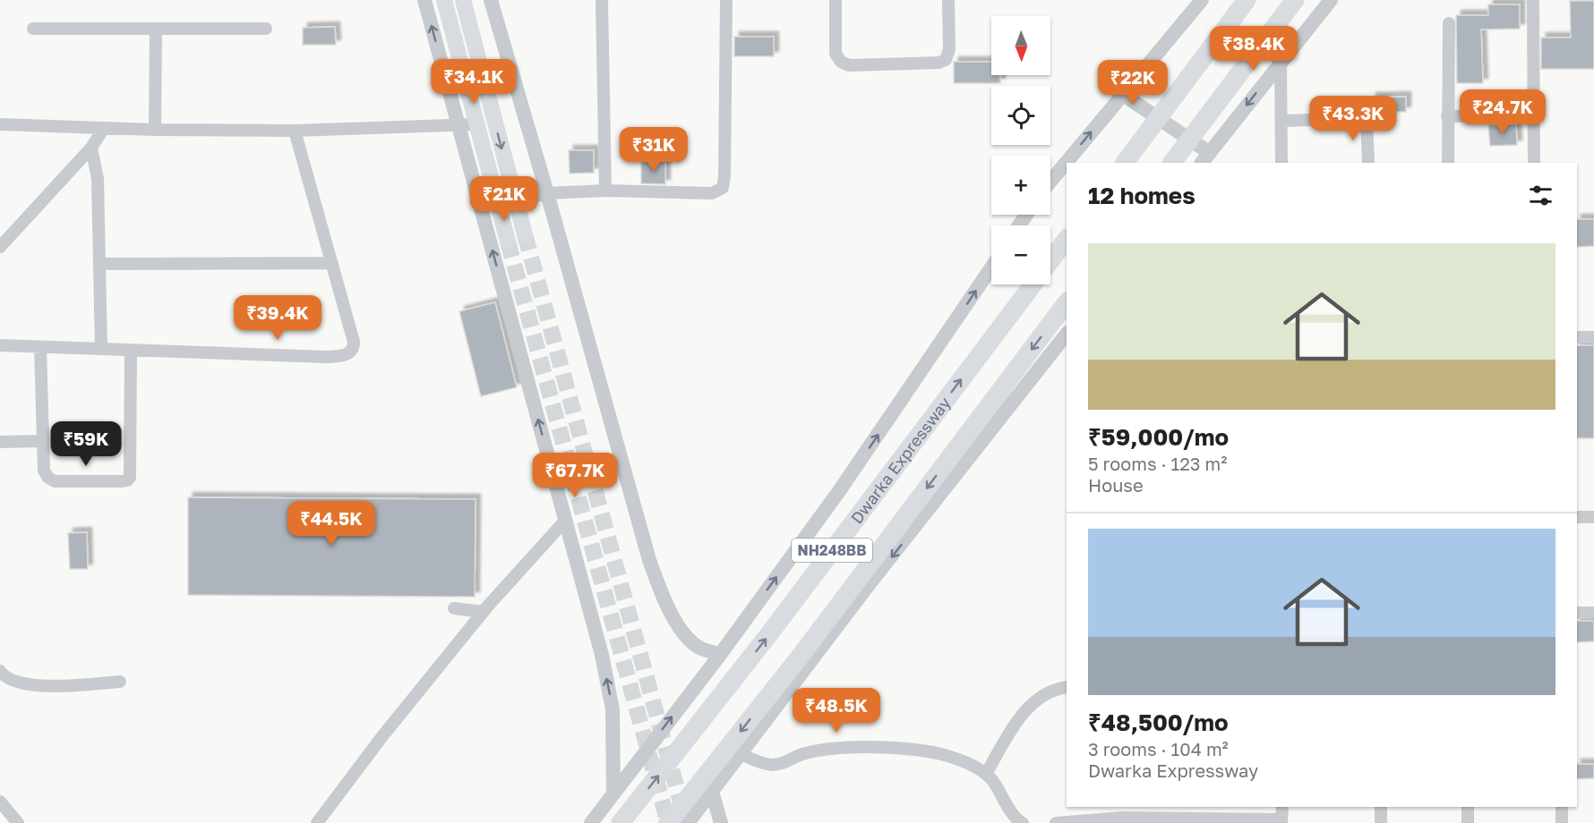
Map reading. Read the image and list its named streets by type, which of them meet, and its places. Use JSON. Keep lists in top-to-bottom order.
{
  "streets": {
    "highway": ["Dwarka Expressway", "NH248BB"]
  },
  "north": "bottom",
  "page": {
    "map_buttons": ["+", "−"],
    "price": [
      "₹38.4K",
      "₹34.1K",
      "₹22K",
      "₹24.7K",
      "₹43.3K",
      "₹31K",
      "₹21K",
      "₹39.4K",
      "₹59K",
      "₹67.7K",
      "₹44.5K",
      "₹48.5K"
    ],
    "heading": "12 homes",
    "list": [
      {
        "name": "₹59,000/mo",
        "note": "5 rooms · 123 m² · House"
      },
      {
        "name": "₹48,500/mo",
        "note": "3 rooms · 104 m² · Dwarka Expressway"
      }
    ]
  }
}
